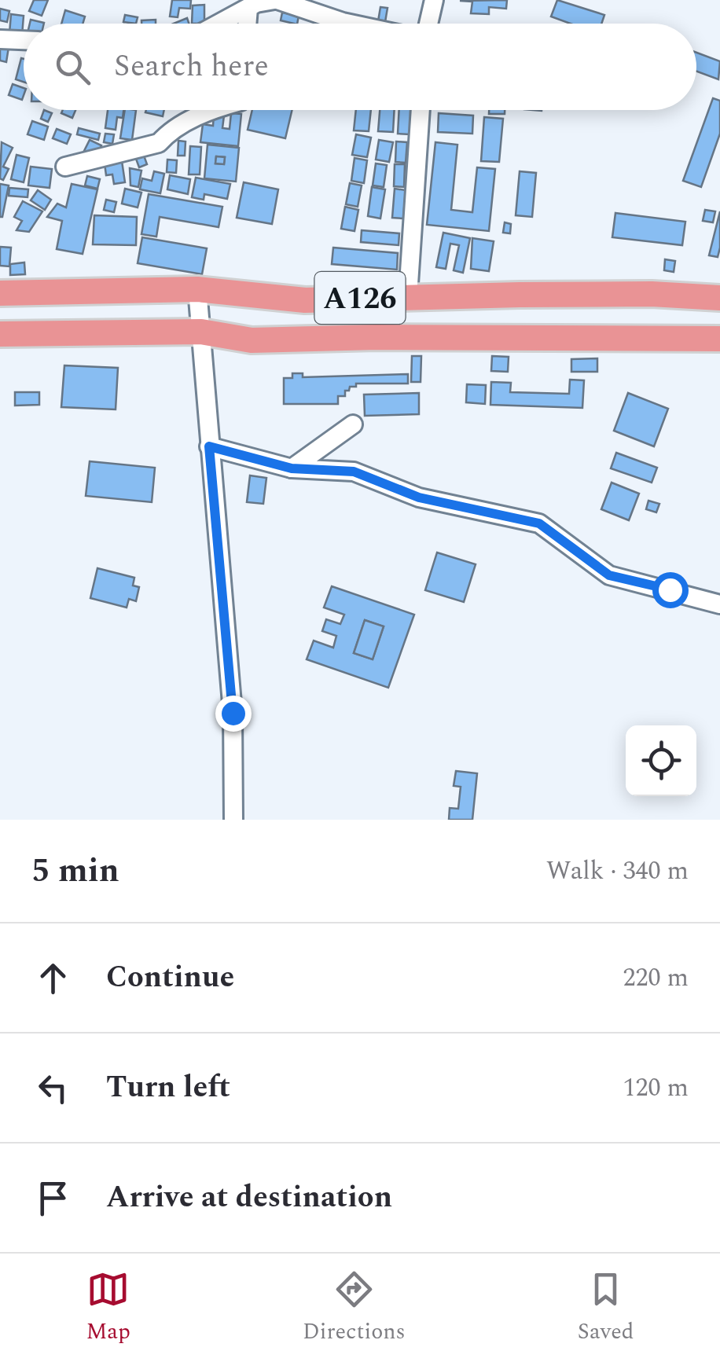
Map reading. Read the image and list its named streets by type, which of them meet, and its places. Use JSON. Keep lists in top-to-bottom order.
{
  "streets": {
    "highway": ["A126"]
  },
  "page": {
    "search": "Search here",
    "heading": ["5 min", "Walk · 340 m"],
    "list": [
      ["Continue", "220 m"],
      ["Turn left", "120 m"],
      "Arrive at destination"
    ],
    "nav": ["Map", "Directions", "Saved"]
  }
}
